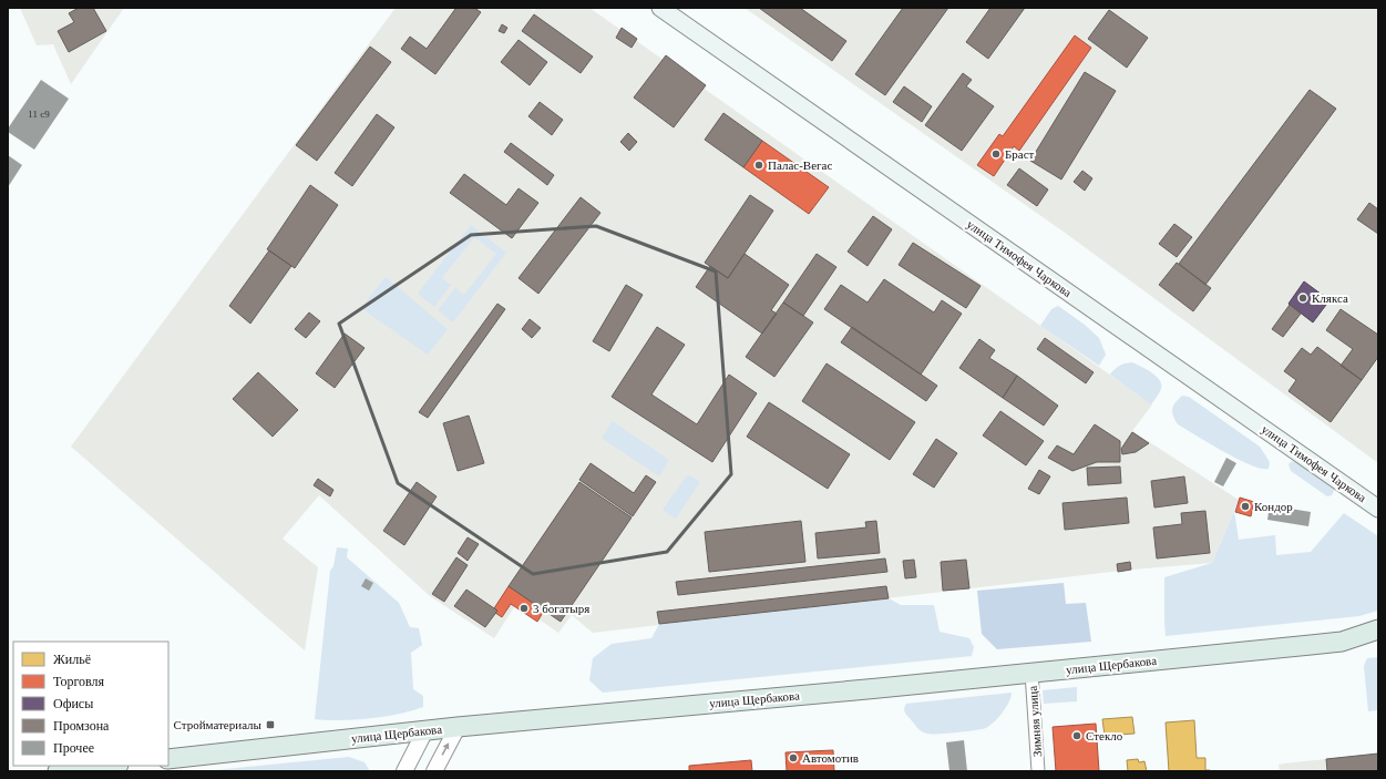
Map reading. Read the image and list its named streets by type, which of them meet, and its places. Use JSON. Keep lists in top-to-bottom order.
{
  "streets": {
    "main road": ["улица Тимофея Чаркова", "улица Щербакова"],
    "street": ["Зимняя улица"]
  },
  "crossings": [
    ["улица Щербакова", "Зимняя улица"]
  ],
  "places": {
    "other": [
      "Браст",
      "Палас-Вегас",
      "Клякса",
      "Кондор",
      "3 богатыря",
      "Стекло",
      "Автомотив"
    ],
    "transit": ["Стройматериалы"]
  },
  "house_numbers": ["11 с9"],
  "legend": [
    "Жильё",
    "Торговля",
    "Офисы",
    "Промзона",
    "Прочее"
  ]
}
